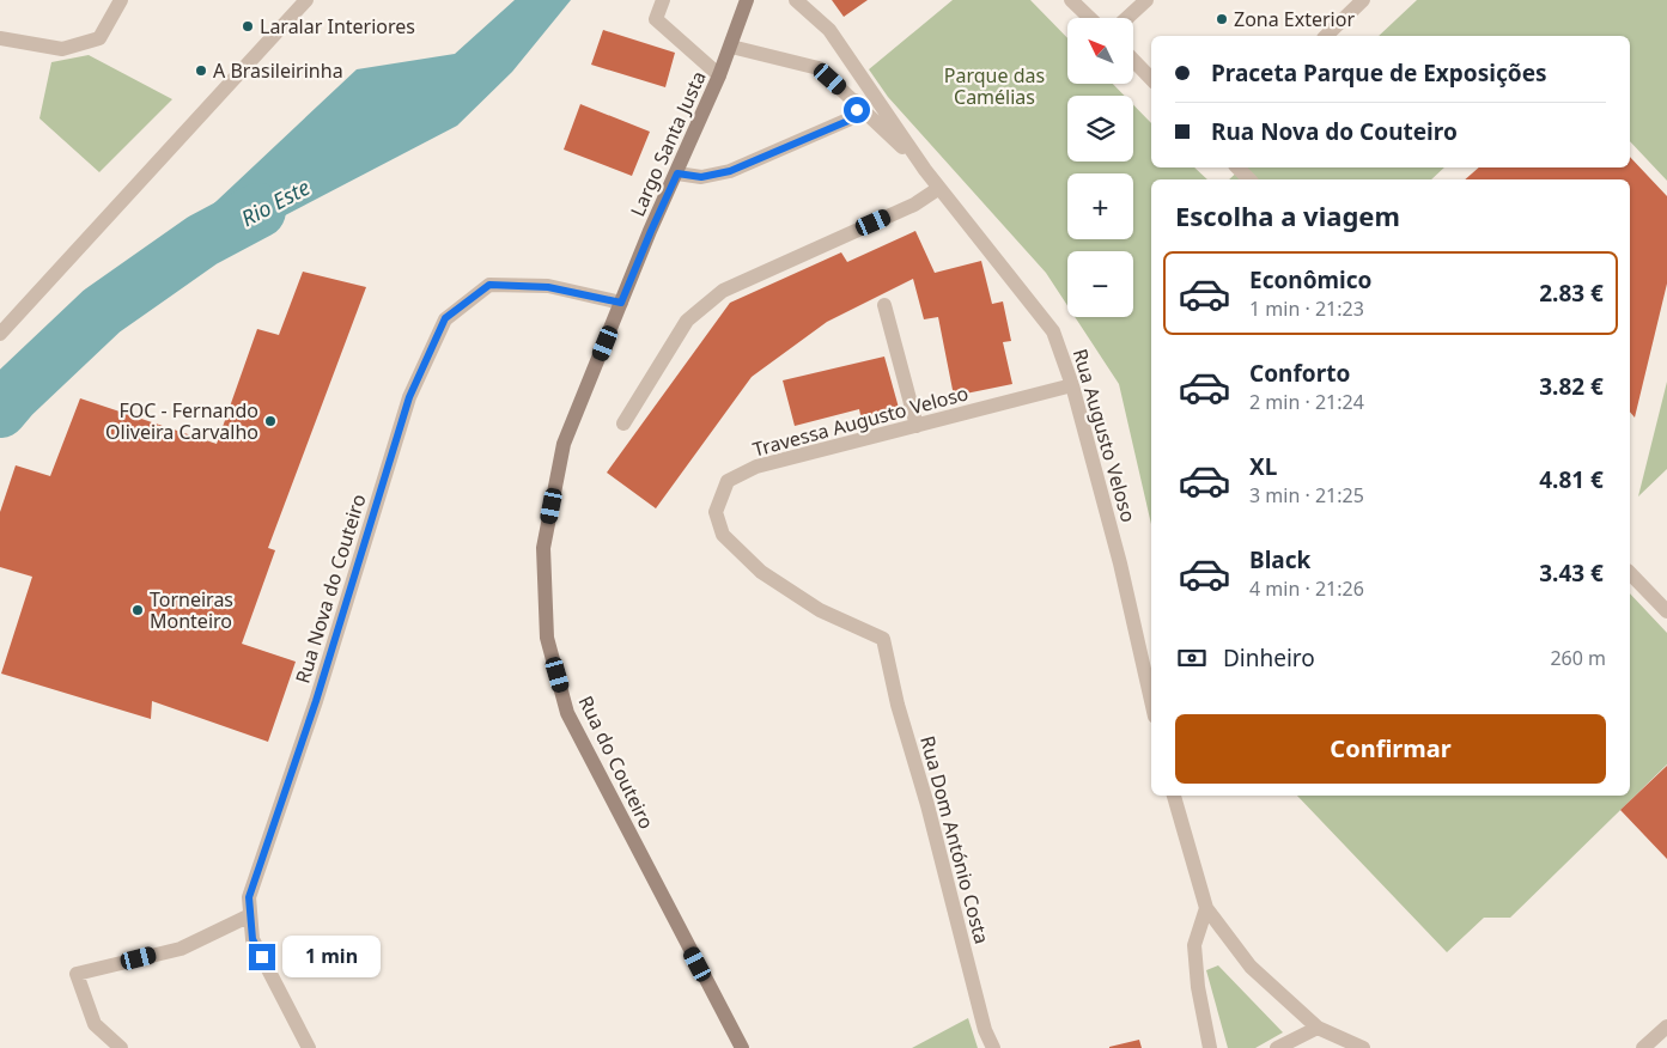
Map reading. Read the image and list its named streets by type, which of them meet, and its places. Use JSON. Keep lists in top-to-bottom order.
{
  "streets": {
    "main road": ["Largo Santa Justa", "Rua do Couteiro"],
    "street": [
      "Travessa Augusto Veloso",
      "Rua Augusto Veloso",
      "Rua Nova do Couteiro",
      "Rua Dom António Costa"
    ]
  },
  "crossings": [
    ["Largo Santa Justa", "Rua Augusto Veloso"],
    ["Largo Santa Justa", "Rua Nova do Couteiro"],
    ["Largo Santa Justa", "Rua do Couteiro"],
    ["Travessa Augusto Veloso", "Rua Augusto Veloso"],
    ["Travessa Augusto Veloso", "Rua Dom António Costa"],
    ["Rua Nova do Couteiro", "Rua do Couteiro"]
  ],
  "water": ["Rio Este"],
  "parks": ["Parque das Camélias"],
  "places": [
    "Zona Exterior",
    "Laralar Interiores",
    "A Brasileirinha",
    "FOC - Fernando Oliveira Carvalho",
    "Torneiras Monteiro"
  ],
  "north": "top left",
  "page": {
    "map_buttons": ["+", "−"],
    "banner": ["Praceta Parque de Exposições", "Rua Nova do Couteiro"],
    "heading": "Escolha a viagem",
    "list": [
      {
        "name": "Econômico",
        "note": "1 min · 21:23",
        "value": "2.83 €"
      },
      {
        "name": "Conforto",
        "note": "2 min · 21:24",
        "value": "3.82 €"
      },
      {
        "name": "XL",
        "note": "3 min · 21:25",
        "value": "4.81 €"
      },
      {
        "name": "Black",
        "note": "4 min · 21:26",
        "value": "3.43 €"
      }
    ],
    "pay": ["Dinheiro", "260 m"],
    "buttons": "Confirmar",
    "bubble": "1 min"
  }
}
